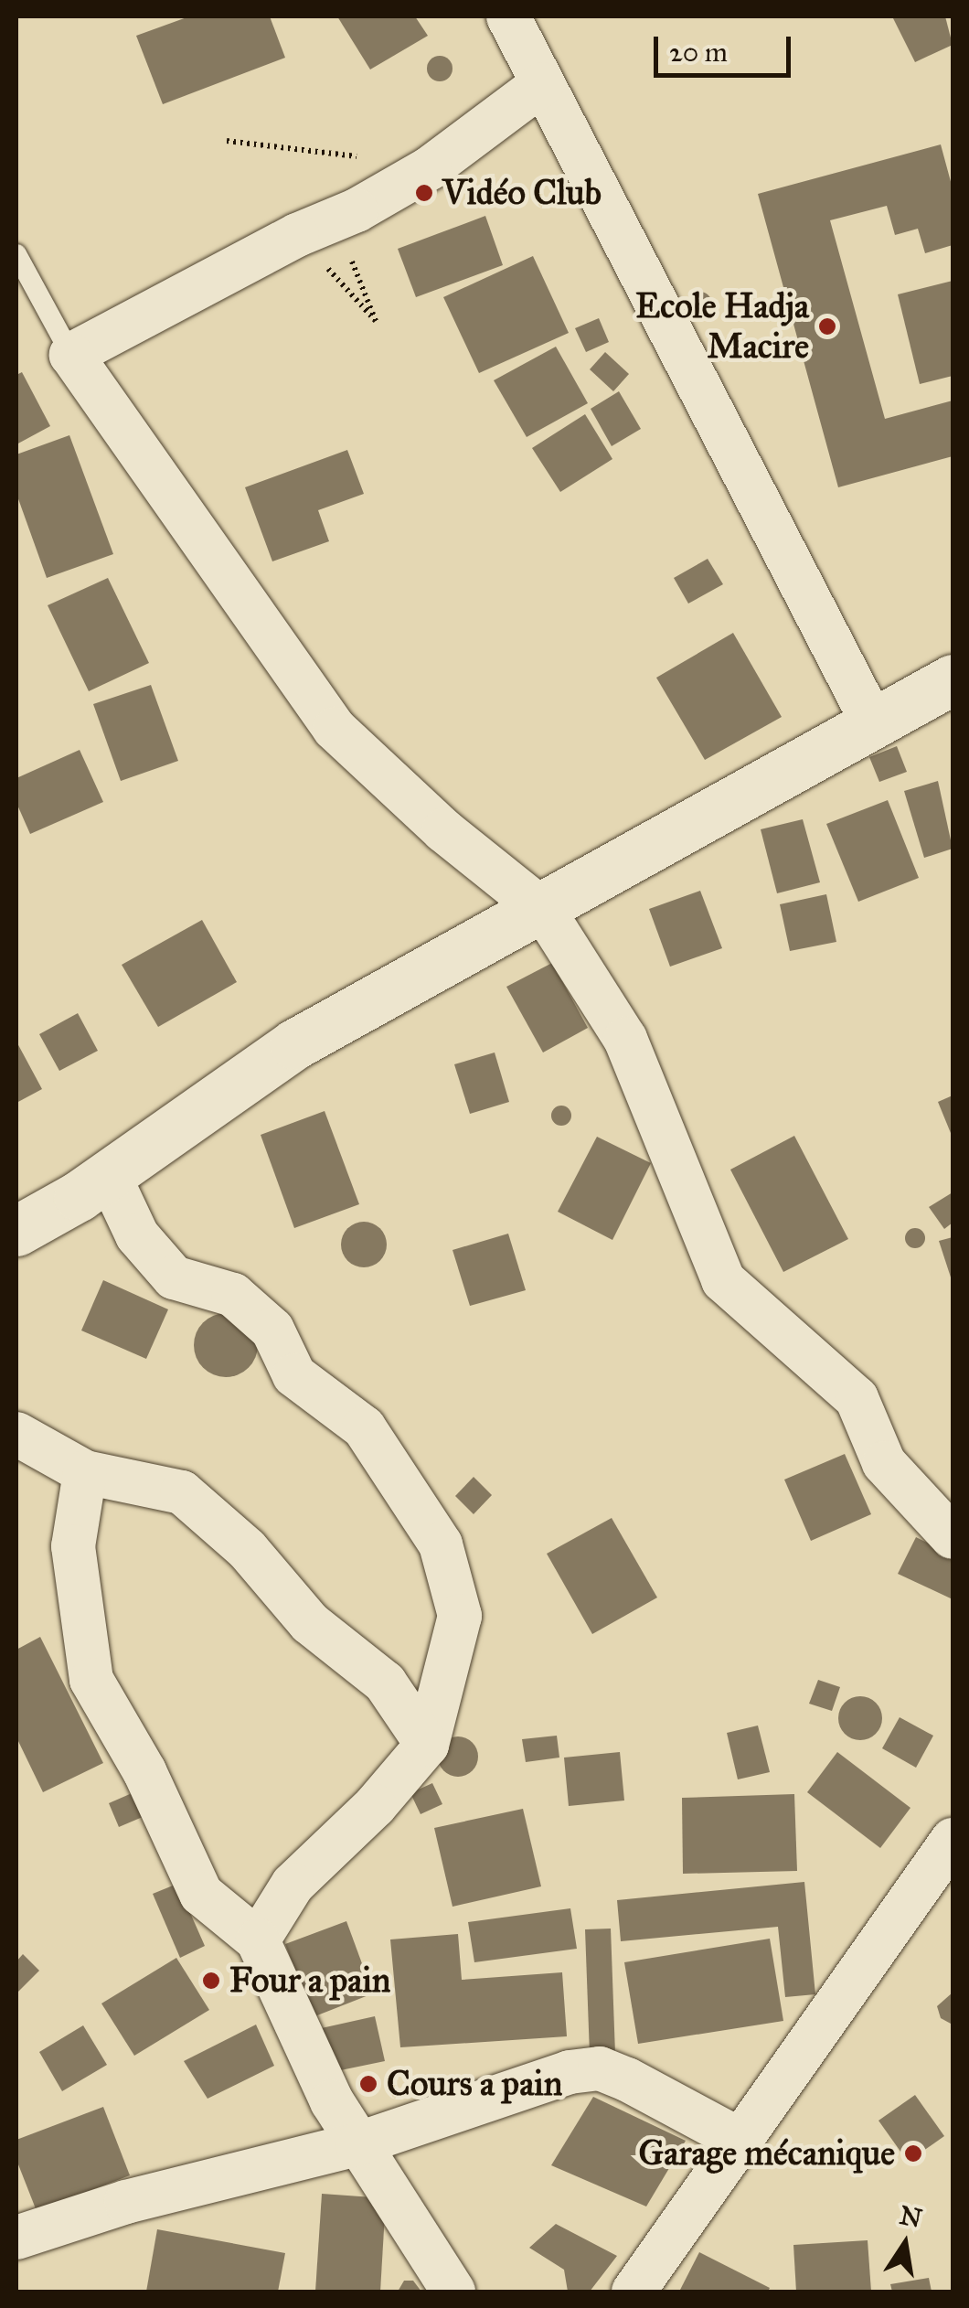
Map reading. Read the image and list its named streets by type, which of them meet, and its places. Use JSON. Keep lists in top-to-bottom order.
{
  "places": [
    "Vidéo Club",
    "Ecole Hadja Macire",
    "Four a pain",
    "Cours a pain",
    "Garage mécanique"
  ],
  "scale_bar": "20 m",
  "north": "top"
}
